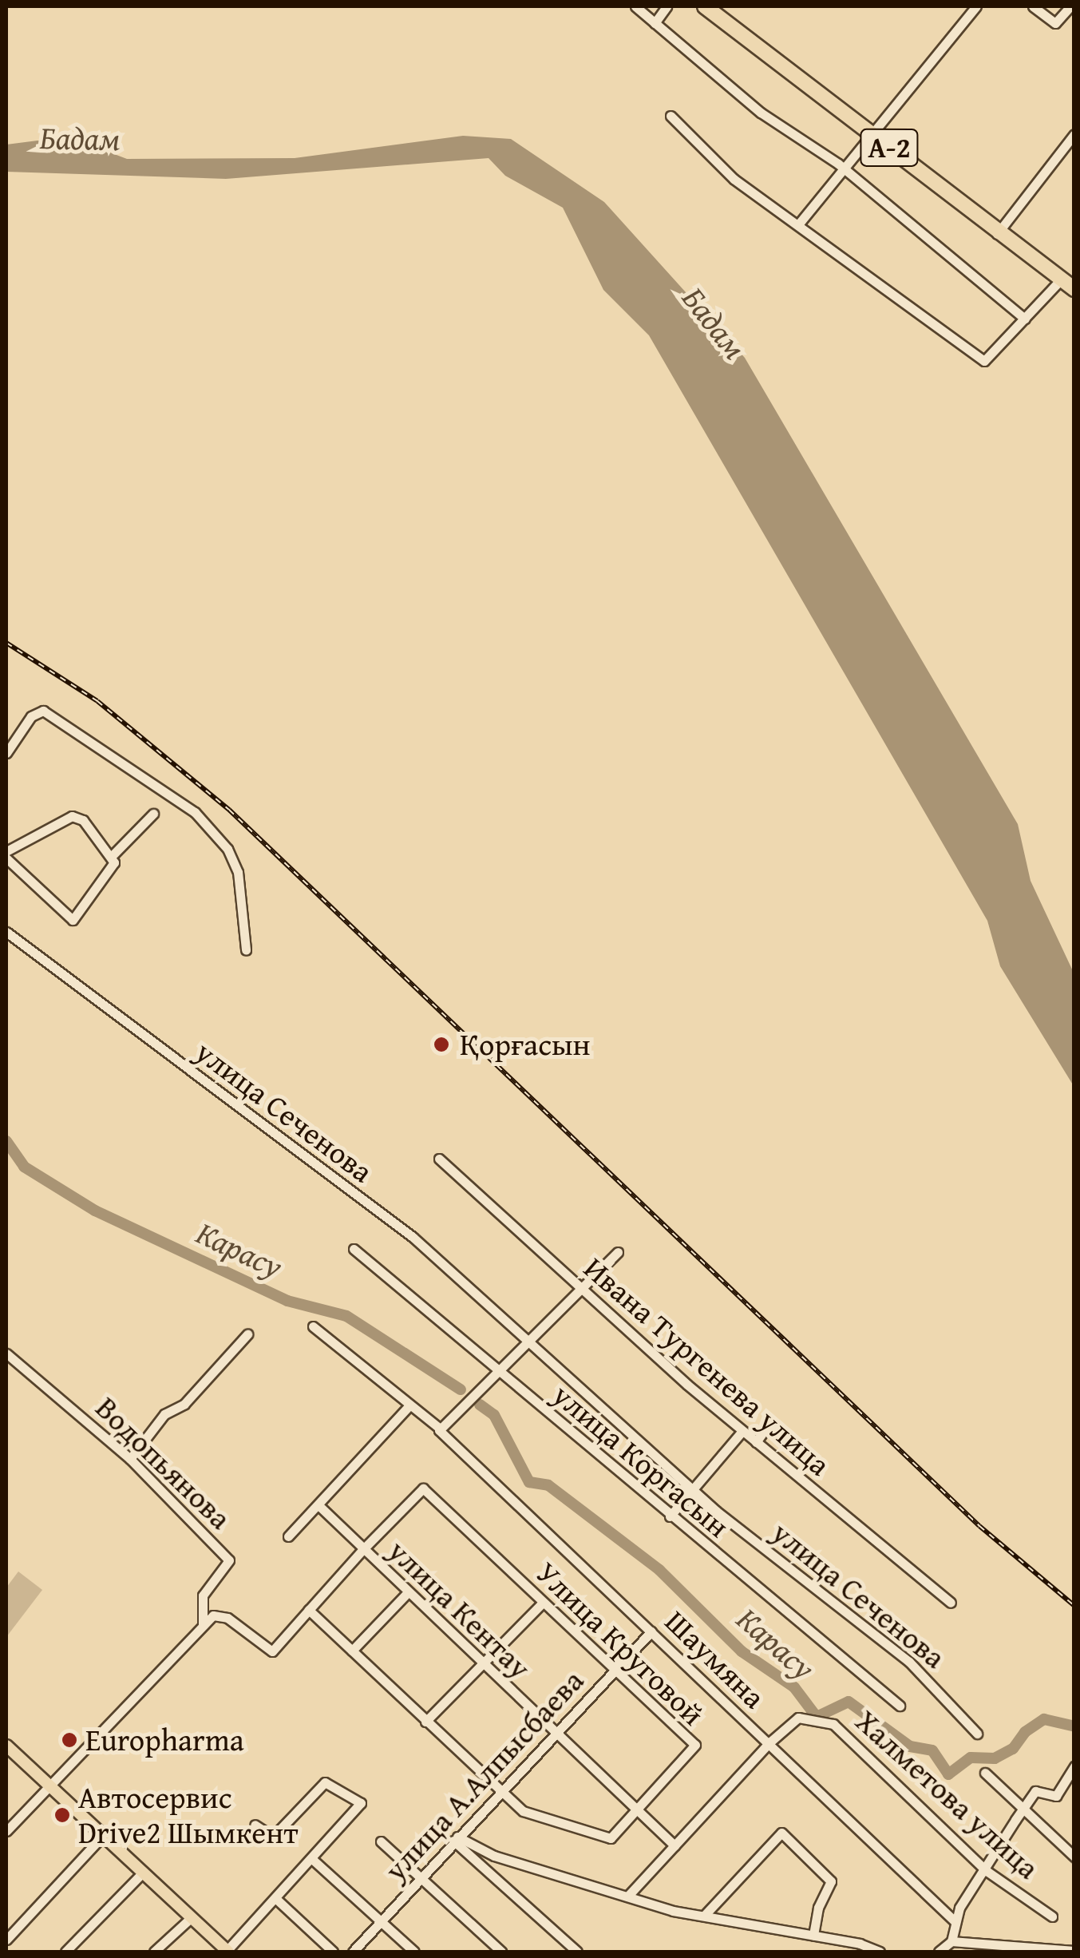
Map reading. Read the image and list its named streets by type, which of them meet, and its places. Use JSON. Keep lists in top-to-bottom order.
{
  "streets": {
    "highway": ["A-2"],
    "street": [
      "улица Сеченова",
      "Ивана Тургенева улица",
      "улица Коргасын",
      "Водопьянова",
      "улица Кентау",
      "Улица Круговой",
      "Шаумяна",
      "улица А.Алпысбаева",
      "Халметова улица"
    ]
  },
  "crossings": [
    ["улица Кентау", "Улица Круговой"],
    ["улица Кентау", "улица А.Алпысбаева"],
    ["улица Кентау", "Халметова улица"],
    ["Улица Круговой", "улица А.Алпысбаева"],
    ["Шаумяна", "улица А.Алпысбаева"],
    ["Шаумяна", "Халметова улица"]
  ],
  "water": ["Бадам", "Карасу"],
  "places": ["Қорғасын", "Europharma", "Автосервис Drive2 Шымкент"]
}
